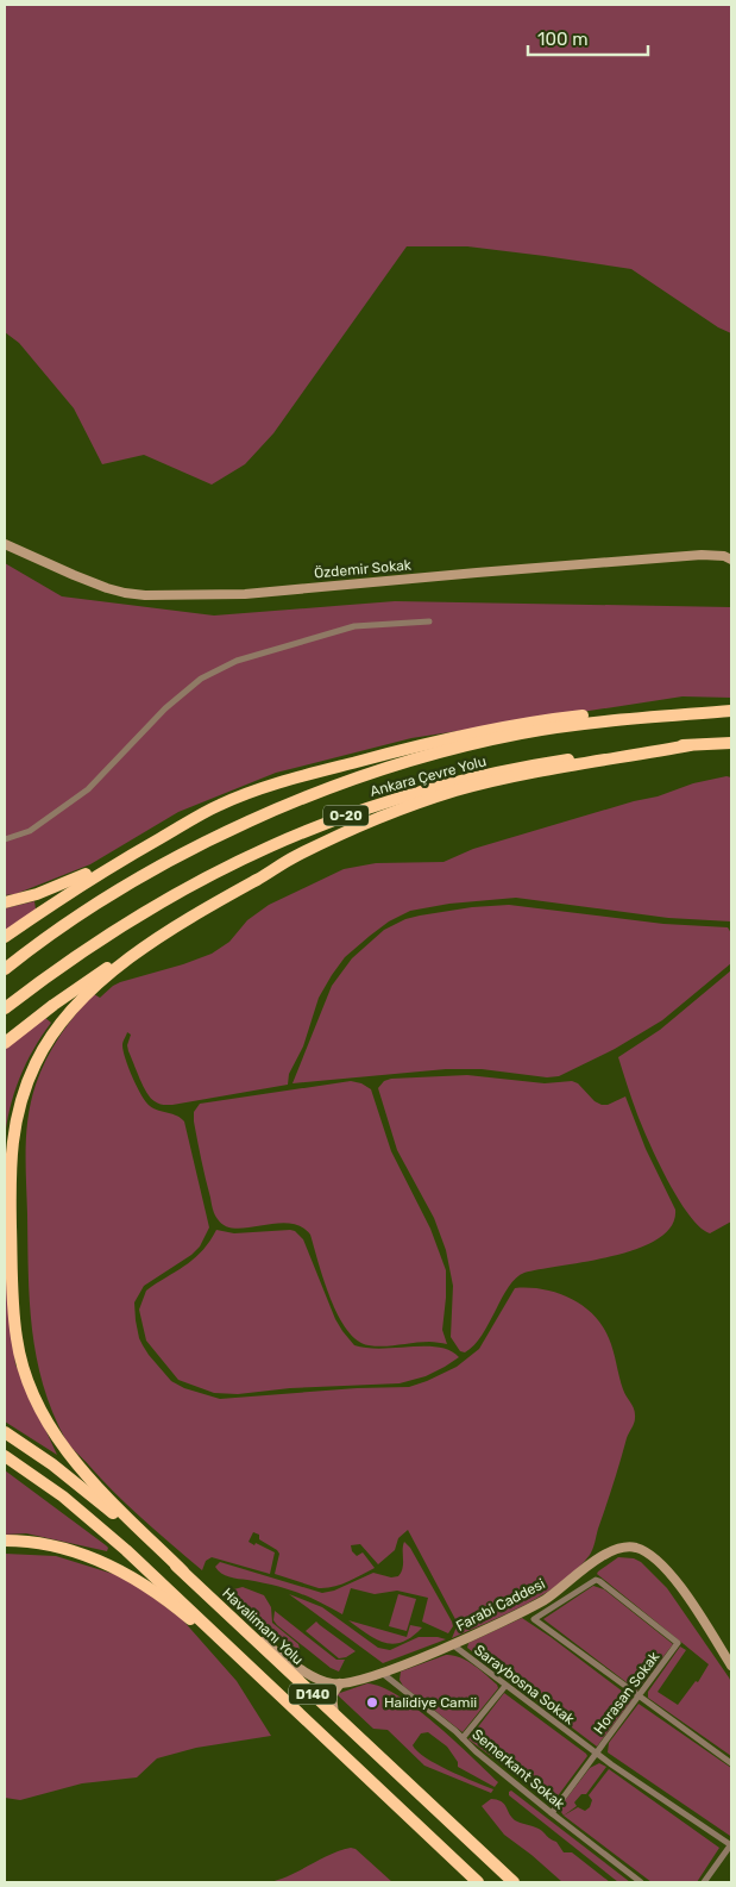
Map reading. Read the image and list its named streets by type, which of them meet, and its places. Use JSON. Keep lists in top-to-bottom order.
{
  "streets": {
    "highway": [
      "Ankara Çevre Yolu",
      "O-20",
      "Havalimanı Yolu",
      "D140"
    ],
    "street": [
      "Özdemir Sokak",
      "Farabi Caddesi",
      "Saraybosna Sokak",
      "Horasan Sokak",
      "Semerkant Sokak"
    ]
  },
  "crossings": [
    ["Farabi Caddesi", "Havalimanı Yolu"],
    ["Farabi Caddesi", "Saraybosna Sokak"],
    ["Farabi Caddesi", "Semerkant Sokak"],
    ["Saraybosna Sokak", "Horasan Sokak"],
    ["Horasan Sokak", "Semerkant Sokak"]
  ],
  "places": ["Halidiye Camii"],
  "scale_bar": "100 m"
}
